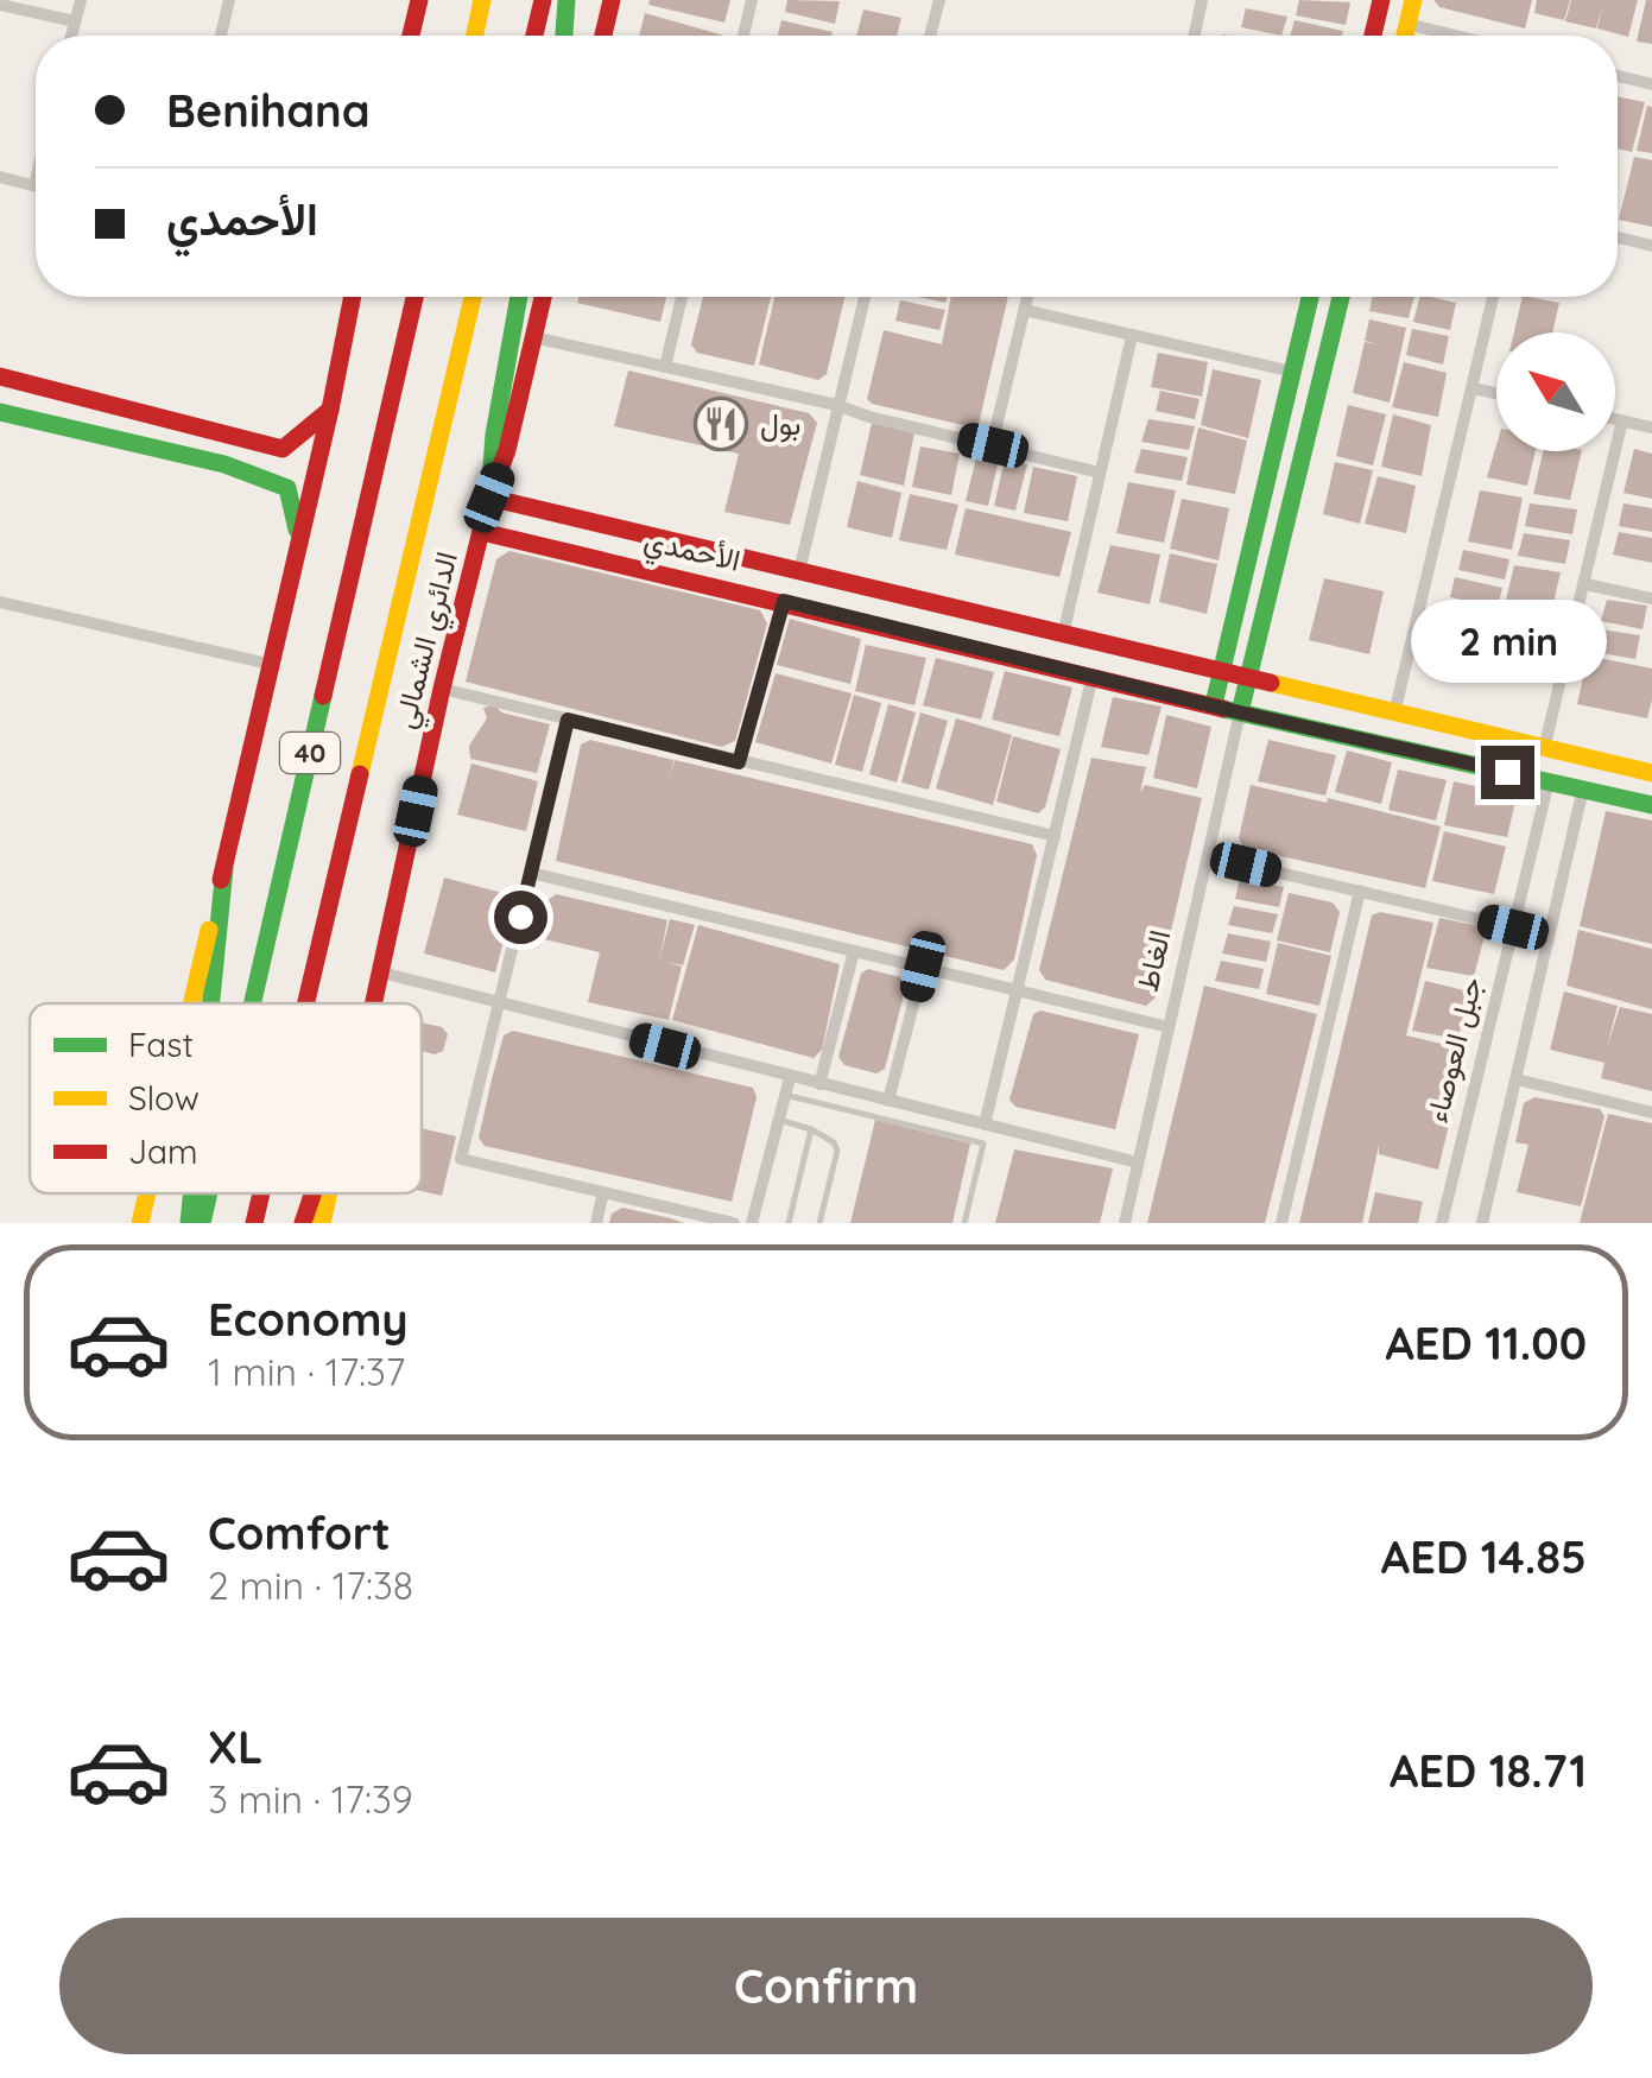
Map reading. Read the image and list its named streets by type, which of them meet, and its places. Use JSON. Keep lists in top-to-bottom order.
{
  "streets": {
    "main road": [
      "الأحمدي",
      "الدائري الشمالي",
      "40",
      "جبل العوصاء"
    ],
    "street": ["الغاط"]
  },
  "crossings": [
    ["الأحمدي", "الدائري الشمالي"],
    ["الأحمدي", "الغاط"],
    ["الأحمدي", "جبل العوصاء"]
  ],
  "places": {
    "restaurant": ["بول"]
  },
  "legend": ["Fast", "Slow", "Jam"],
  "north": "top left",
  "page": {
    "banner": ["Benihana", "الأحمدي"],
    "bubble": "2 min",
    "list": [
      {
        "name": "Economy",
        "note": "1 min · 17:37",
        "value": "AED 11.00"
      },
      {
        "name": "Comfort",
        "note": "2 min · 17:38",
        "value": "AED 14.85"
      },
      {
        "name": "XL",
        "note": "3 min · 17:39",
        "value": "AED 18.71"
      }
    ],
    "buttons": "Confirm"
  }
}
